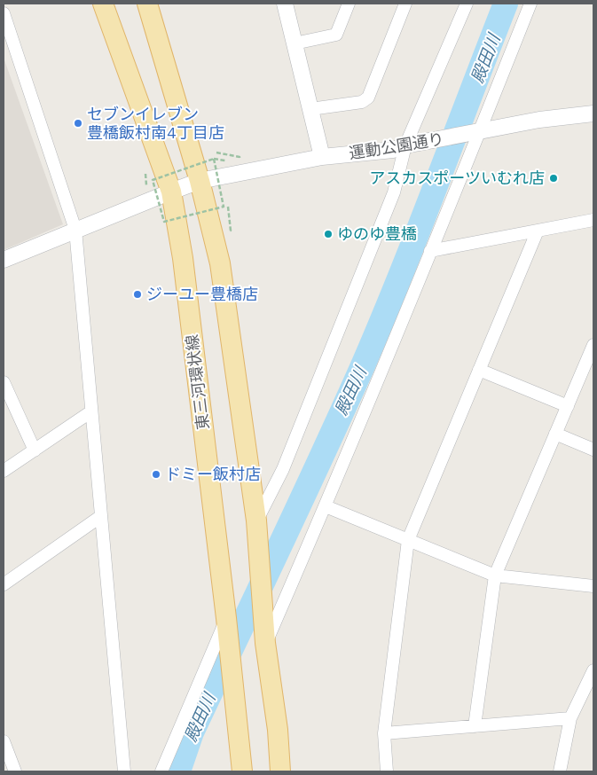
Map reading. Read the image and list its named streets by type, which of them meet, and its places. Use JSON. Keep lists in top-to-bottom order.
{
  "streets": {
    "main road": ["東三河環状線"],
    "street": ["運動公園通り"]
  },
  "crossings": [
    ["運動公園通り", "東三河環状線"]
  ],
  "water": ["殿田川"],
  "places": [
    "セブンイレブン 豊橋飯村南4丁目店",
    "アスカスポーツいむれ店",
    "ゆのゆ豊橋",
    "ジーユー豊橋店",
    "ドミー飯村店"
  ]
}
